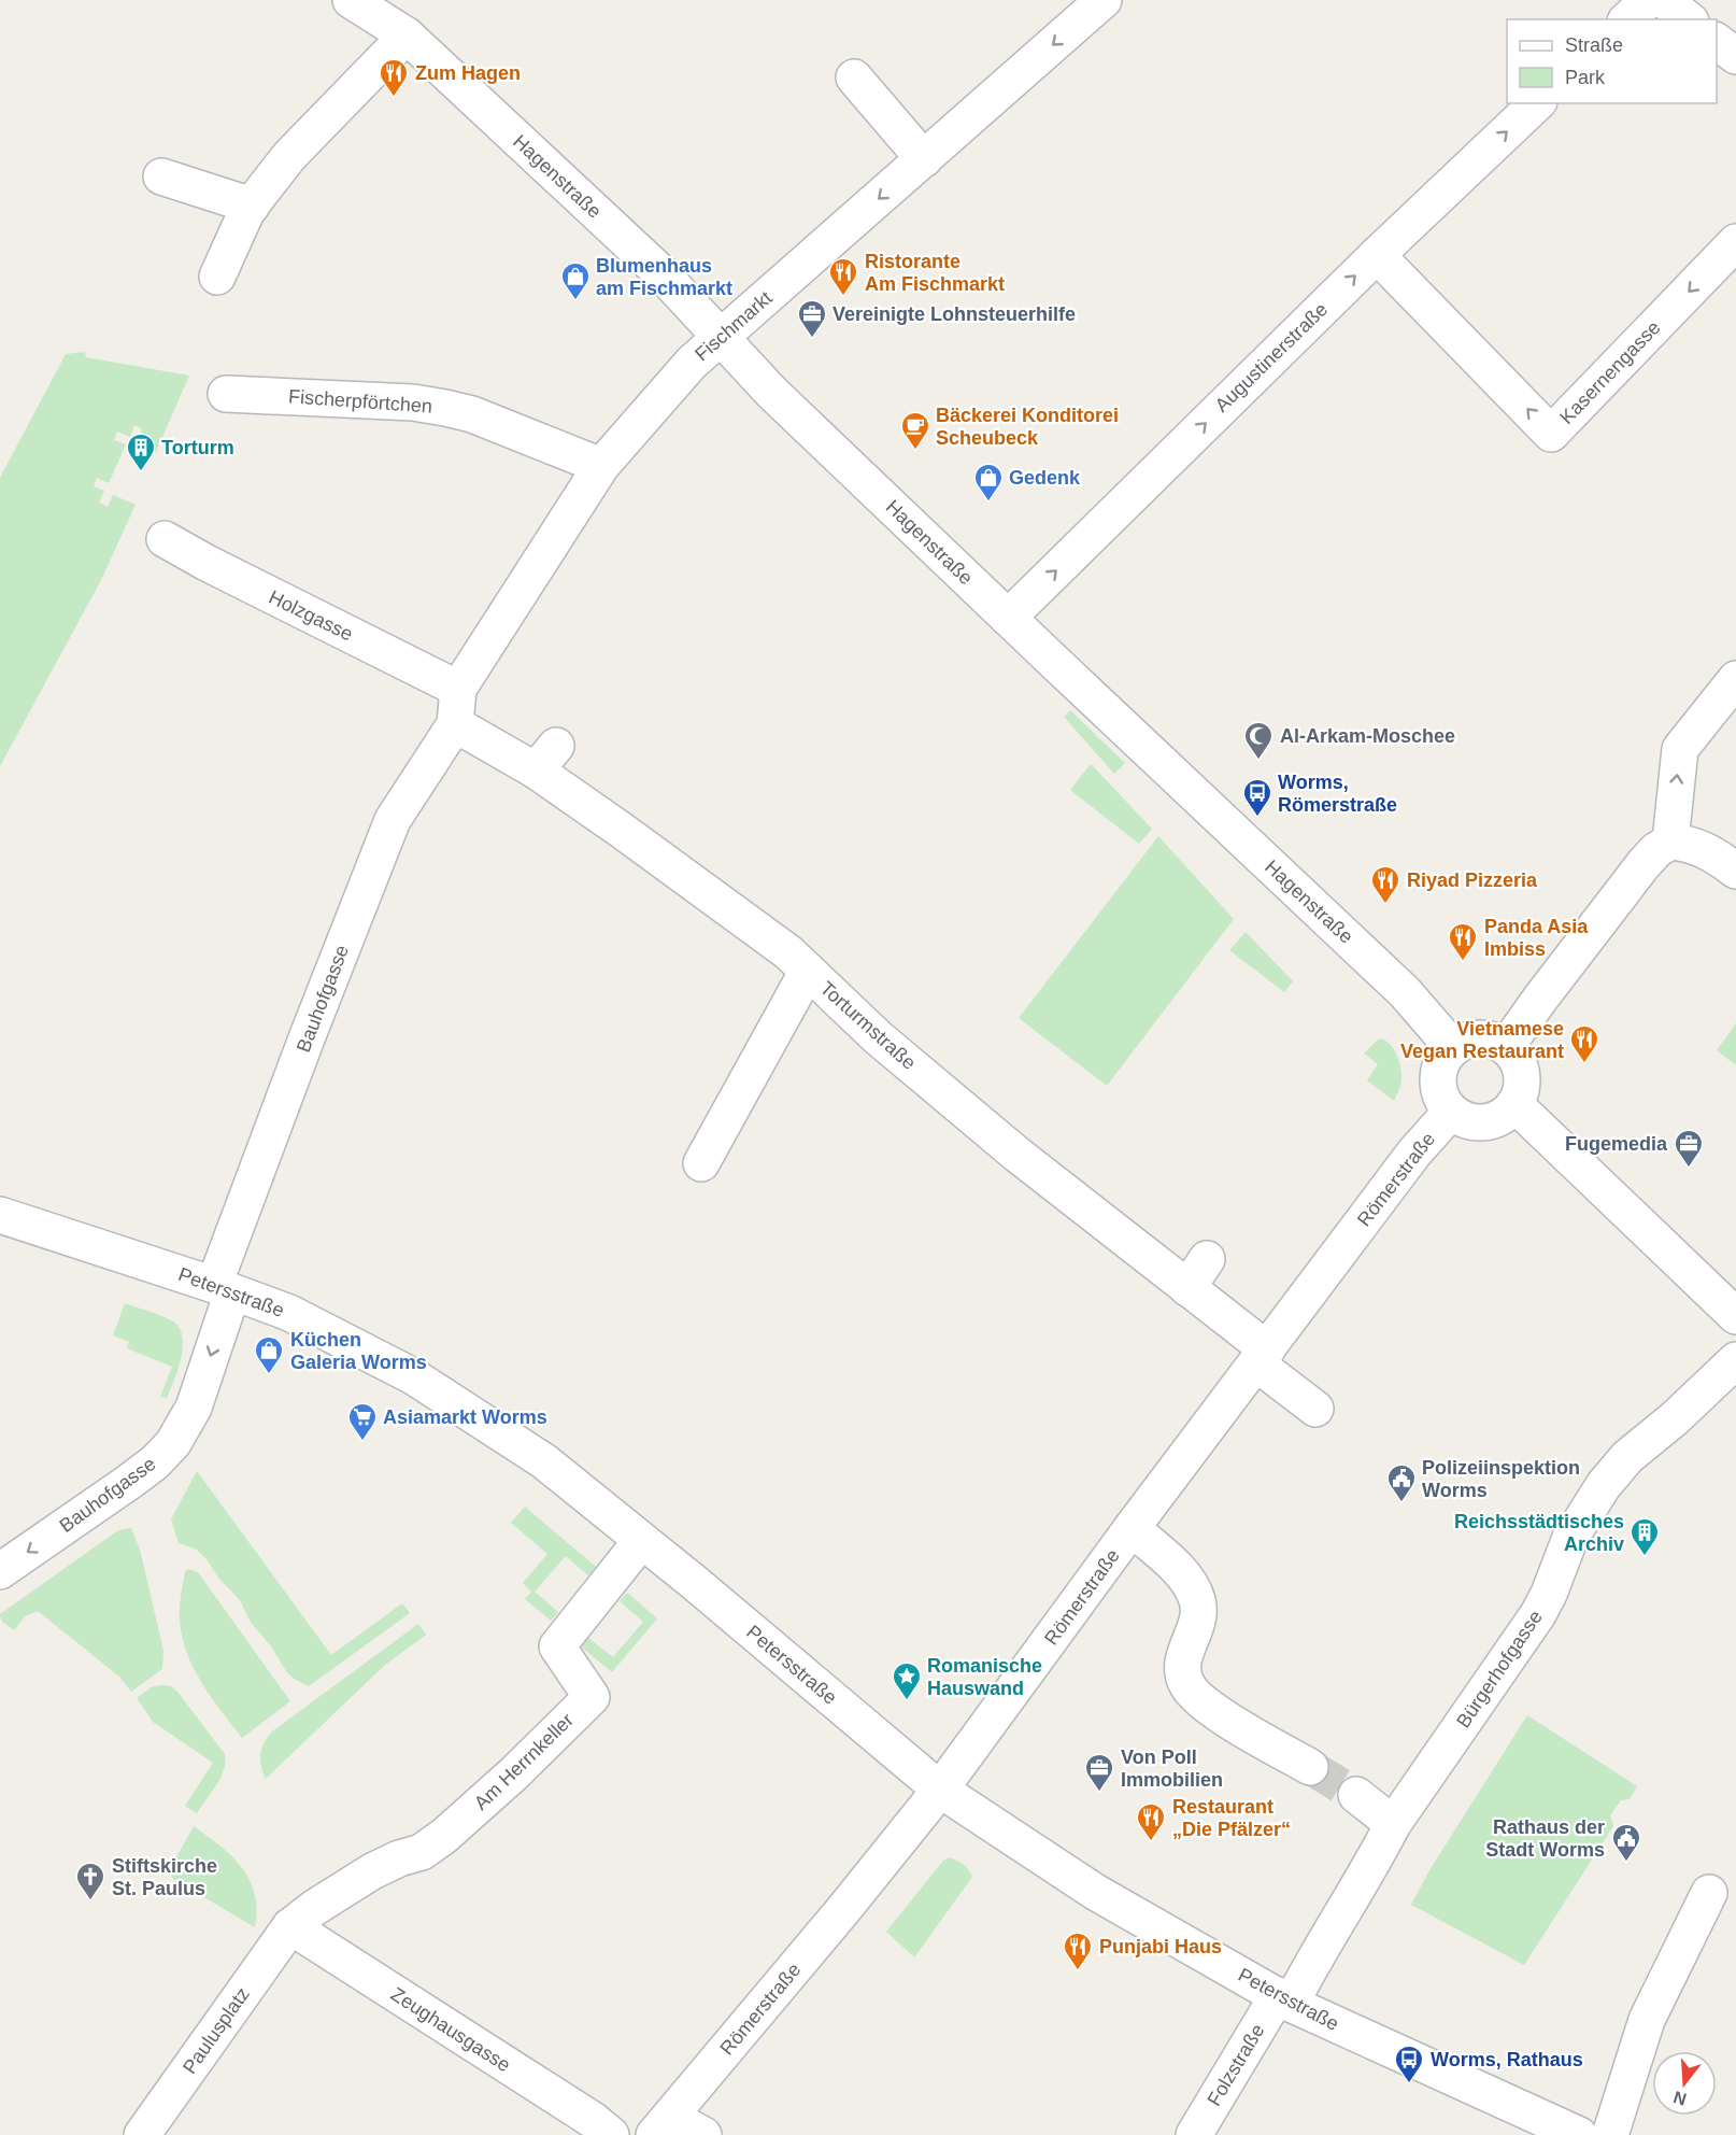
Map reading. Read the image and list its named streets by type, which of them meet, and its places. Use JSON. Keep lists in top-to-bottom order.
{
  "streets": {
    "street": [
      "Hagenstraße",
      "Fischmarkt",
      "Augustinerstraße",
      "Kasernengasse",
      "Fischerpförtchen",
      "Holzgasse",
      "Bauhofgasse",
      "Torturmstraße",
      "Römerstraße",
      "Petersstraße",
      "Bürgerhofgasse",
      "Am Herrnkeller",
      "Zeughausgasse",
      "Paulusplatz",
      "Folzstraße"
    ]
  },
  "crossings": [
    ["Hagenstraße", "Fischmarkt"],
    ["Hagenstraße", "Augustinerstraße"],
    ["Hagenstraße", "Römerstraße"],
    ["Fischmarkt", "Fischerpförtchen"],
    ["Fischmarkt", "Holzgasse"],
    ["Fischmarkt", "Bauhofgasse"],
    ["Fischmarkt", "Torturmstraße"],
    ["Augustinerstraße", "Kasernengasse"],
    ["Bauhofgasse", "Torturmstraße"],
    ["Bauhofgasse", "Petersstraße"],
    ["Torturmstraße", "Römerstraße"],
    ["Römerstraße", "Petersstraße"],
    ["Petersstraße", "Bürgerhofgasse"],
    ["Petersstraße", "Am Herrnkeller"],
    ["Petersstraße", "Folzstraße"],
    ["Bürgerhofgasse", "Folzstraße"],
    ["Am Herrnkeller", "Zeughausgasse"],
    ["Am Herrnkeller", "Paulusplatz"],
    ["Zeughausgasse", "Paulusplatz"]
  ],
  "one_way": ["Fischmarkt", "Augustinerstraße", "Bauhofgasse"],
  "places": {
    "restaurant": [
      "Zum Hagen",
      "Ristorante Am Fischmarkt",
      "Riyad Pizzeria",
      "Panda Asia Imbiss",
      "Vietnamese Vegan Restaurant",
      "Restaurant „Die Pfälzer“",
      "Punjabi Haus"
    ],
    "shop": ["Blumenhaus am Fischmarkt", "Gedenk", "Küchen Galeria Worms"],
    "office": ["Vereinigte Lohnsteuerhilfe", "Fugemedia", "Von Poll Immobilien"],
    "cafe": ["Bäckerei Konditorei Scheubeck"],
    "building": ["Torturm", "Reichsstädtisches Archiv"],
    "mosque": ["Al-Arkam-Moschee"],
    "bus stop": ["Worms, Römerstraße", "Worms, Rathaus"],
    "supermarket": ["Asiamarkt Worms"],
    "public building": ["Polizeiinspektion Worms", "Rathaus der Stadt Worms"],
    "place": ["Romanische Hauswand"],
    "church": ["Stiftskirche St. Paulus"]
  },
  "legend": ["Straße", "Park"],
  "north": "bottom"
}
